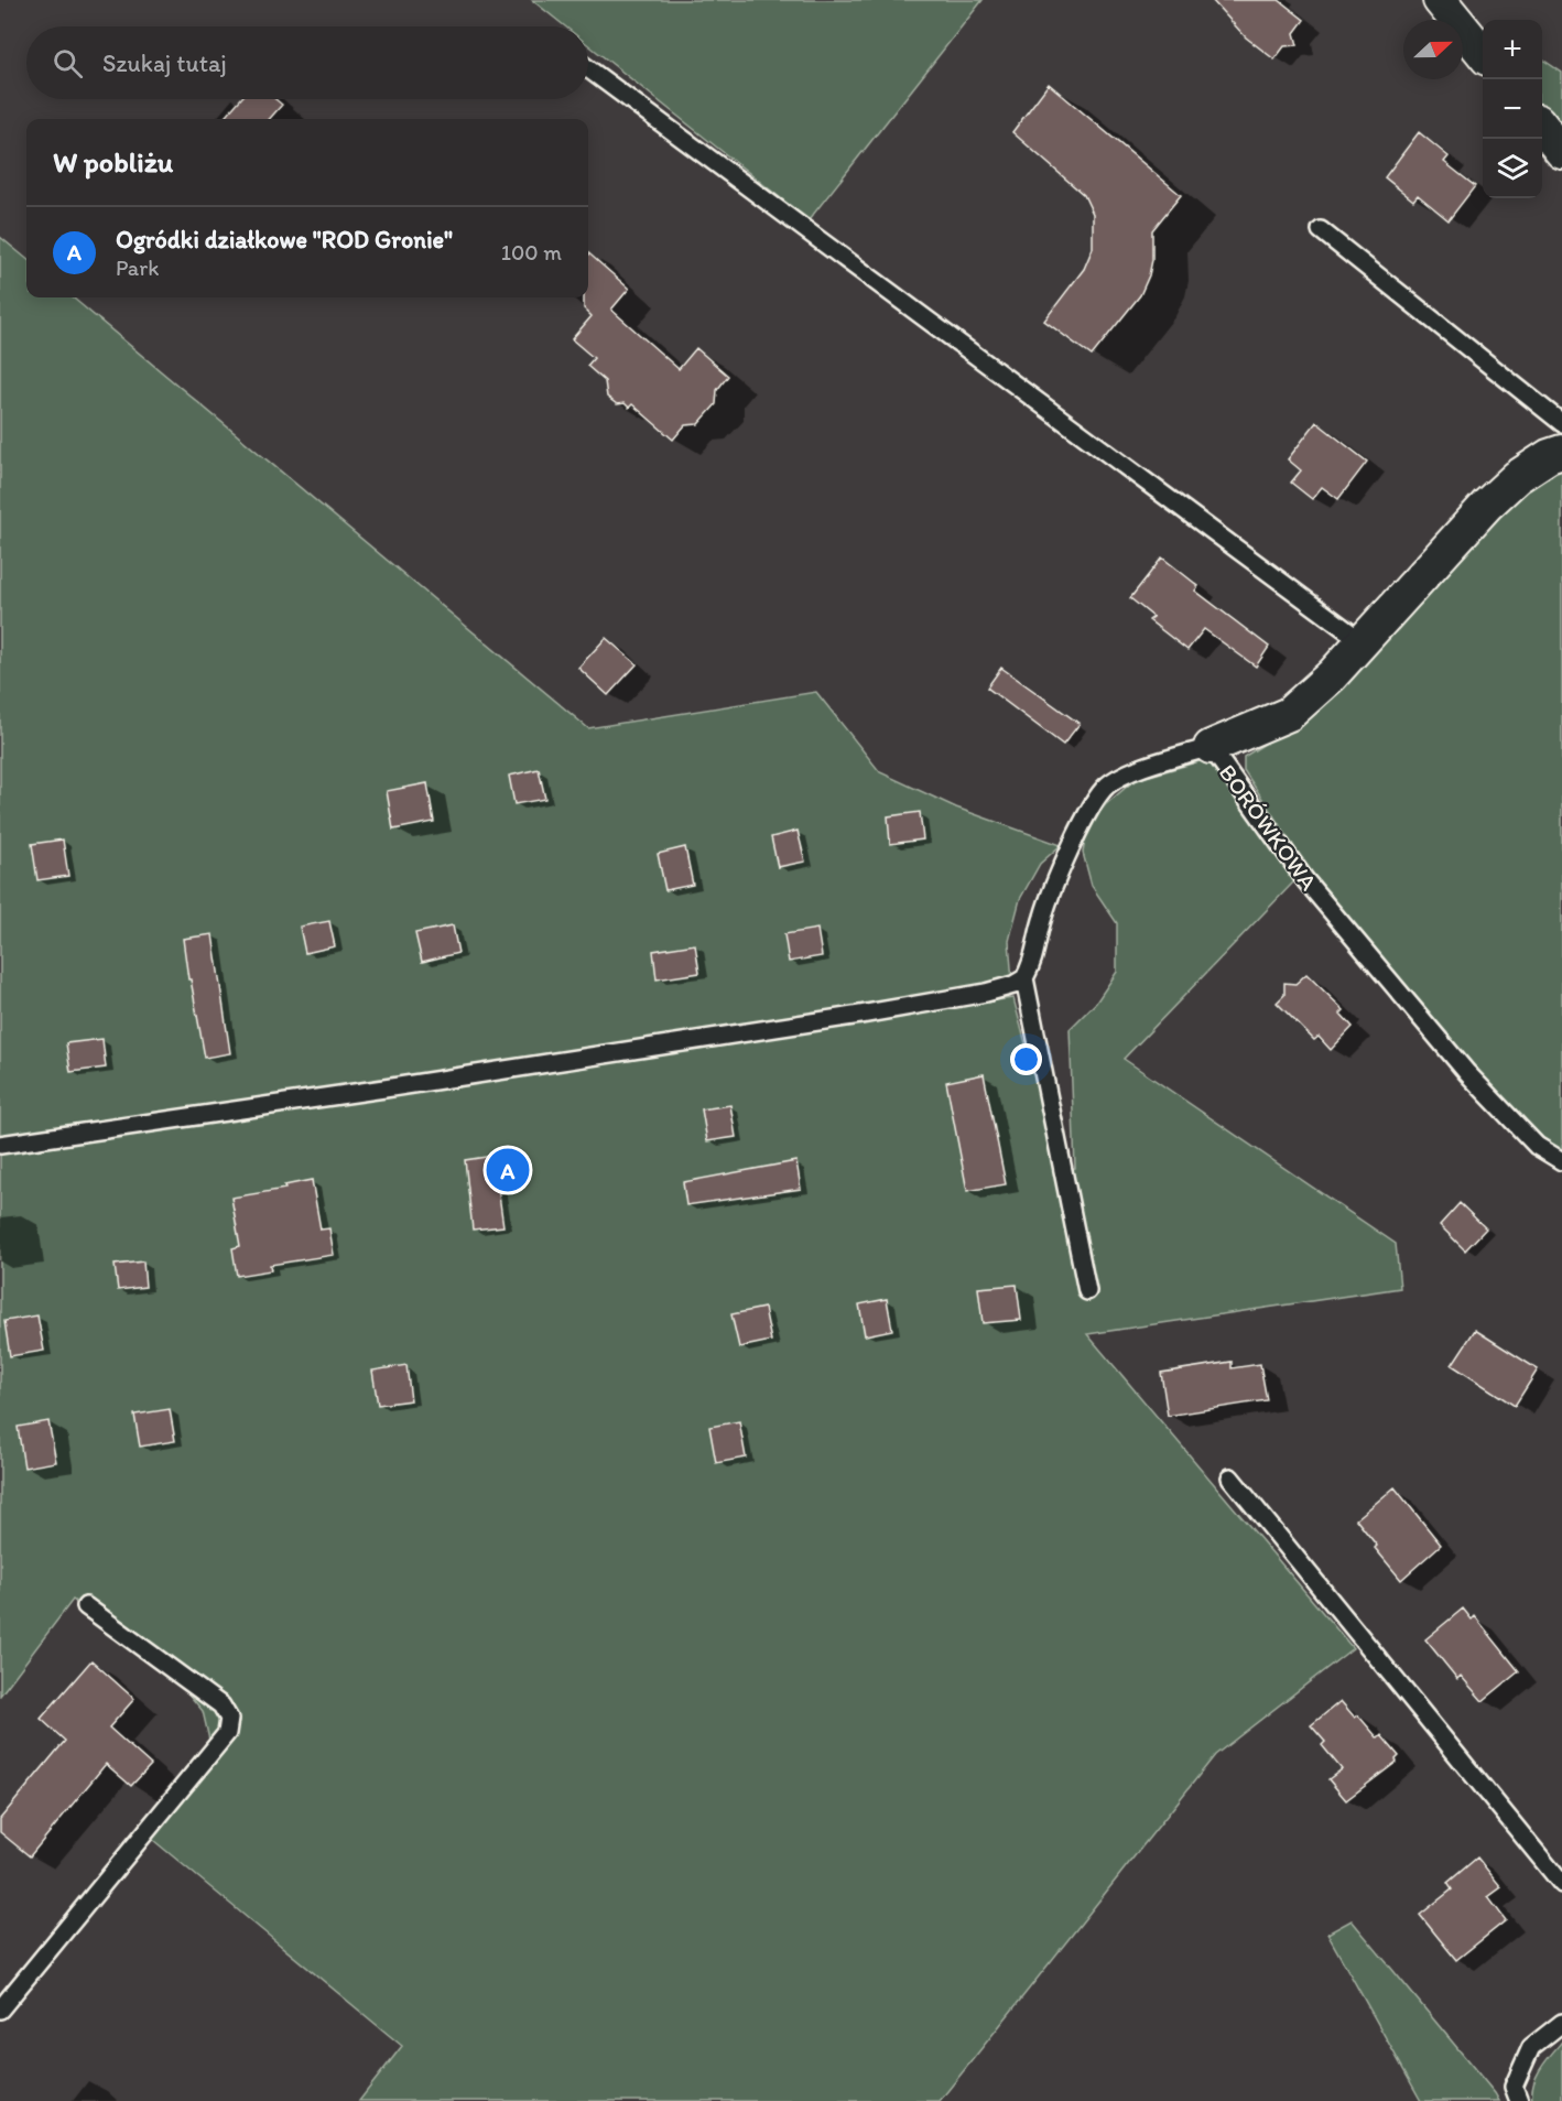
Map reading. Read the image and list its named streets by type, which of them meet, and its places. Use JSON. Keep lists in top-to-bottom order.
{
  "streets": {
    "street": ["BORÓWKOWA"]
  },
  "north": "right",
  "page": {
    "map_buttons": ["+", "−"],
    "search": "Szukaj tutaj",
    "heading": "W pobliżu",
    "list": [
      {
        "mark": "A",
        "name": "Ogródki działkowe \"ROD Gronie\"",
        "note": "Park",
        "value": "100 m"
      }
    ],
    "pins": "A"
  }
}
